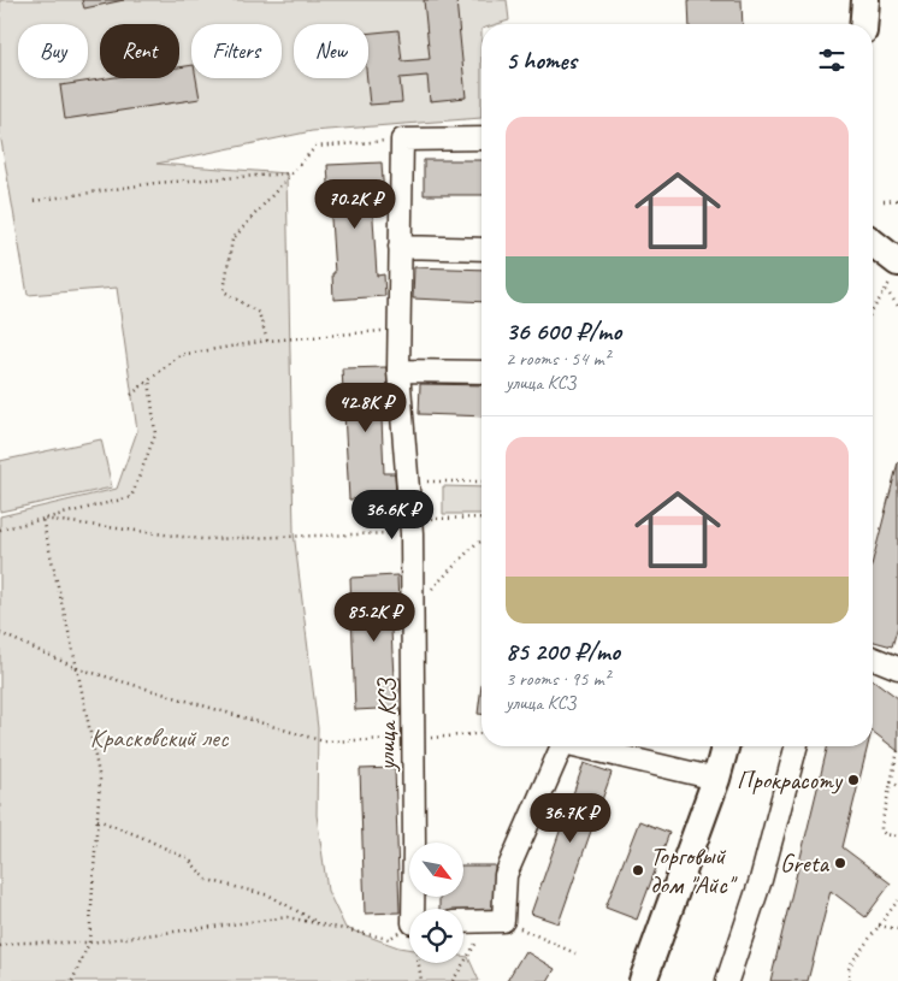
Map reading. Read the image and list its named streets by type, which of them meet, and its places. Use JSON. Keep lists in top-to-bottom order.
{
  "streets": {
    "street": ["улица КСЗ"]
  },
  "parks": ["Красковский лес"],
  "places": ["Прокрасоту", "Greta", "Торговый дом \"Айс\""],
  "north": "bottom right",
  "page": {
    "chip": [
      "Buy",
      "Rent",
      "Filters",
      "New"
    ],
    "heading": "5 homes",
    "list": [
      {
        "name": "36 600 ₽/mo",
        "note": "2 rooms · 54 m² · улица КСЗ"
      },
      {
        "name": "85 200 ₽/mo",
        "note": "3 rooms · 95 m² · улица КСЗ"
      }
    ],
    "price": [
      "70.2K ₽",
      "42.8K ₽",
      "36.6K ₽",
      "85.2K ₽",
      "36.7K ₽"
    ]
  }
}
